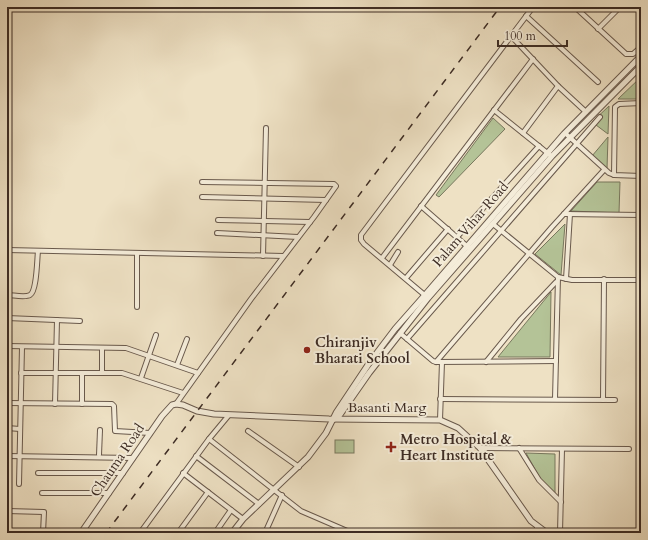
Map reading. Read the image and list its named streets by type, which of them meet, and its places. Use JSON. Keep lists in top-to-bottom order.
{
  "streets": {
    "street": ["Palam Vihar Road", "Basanti Marg", "Chauma Road"]
  },
  "crossings": [
    ["Palam Vihar Road", "Basanti Marg"],
    ["Basanti Marg", "Chauma Road"]
  ],
  "places": {
    "other": ["Chiranjiv Bharati School"],
    "health": ["Metro Hospital & Heart Institute"]
  },
  "scale_bar": "100 m"
}
